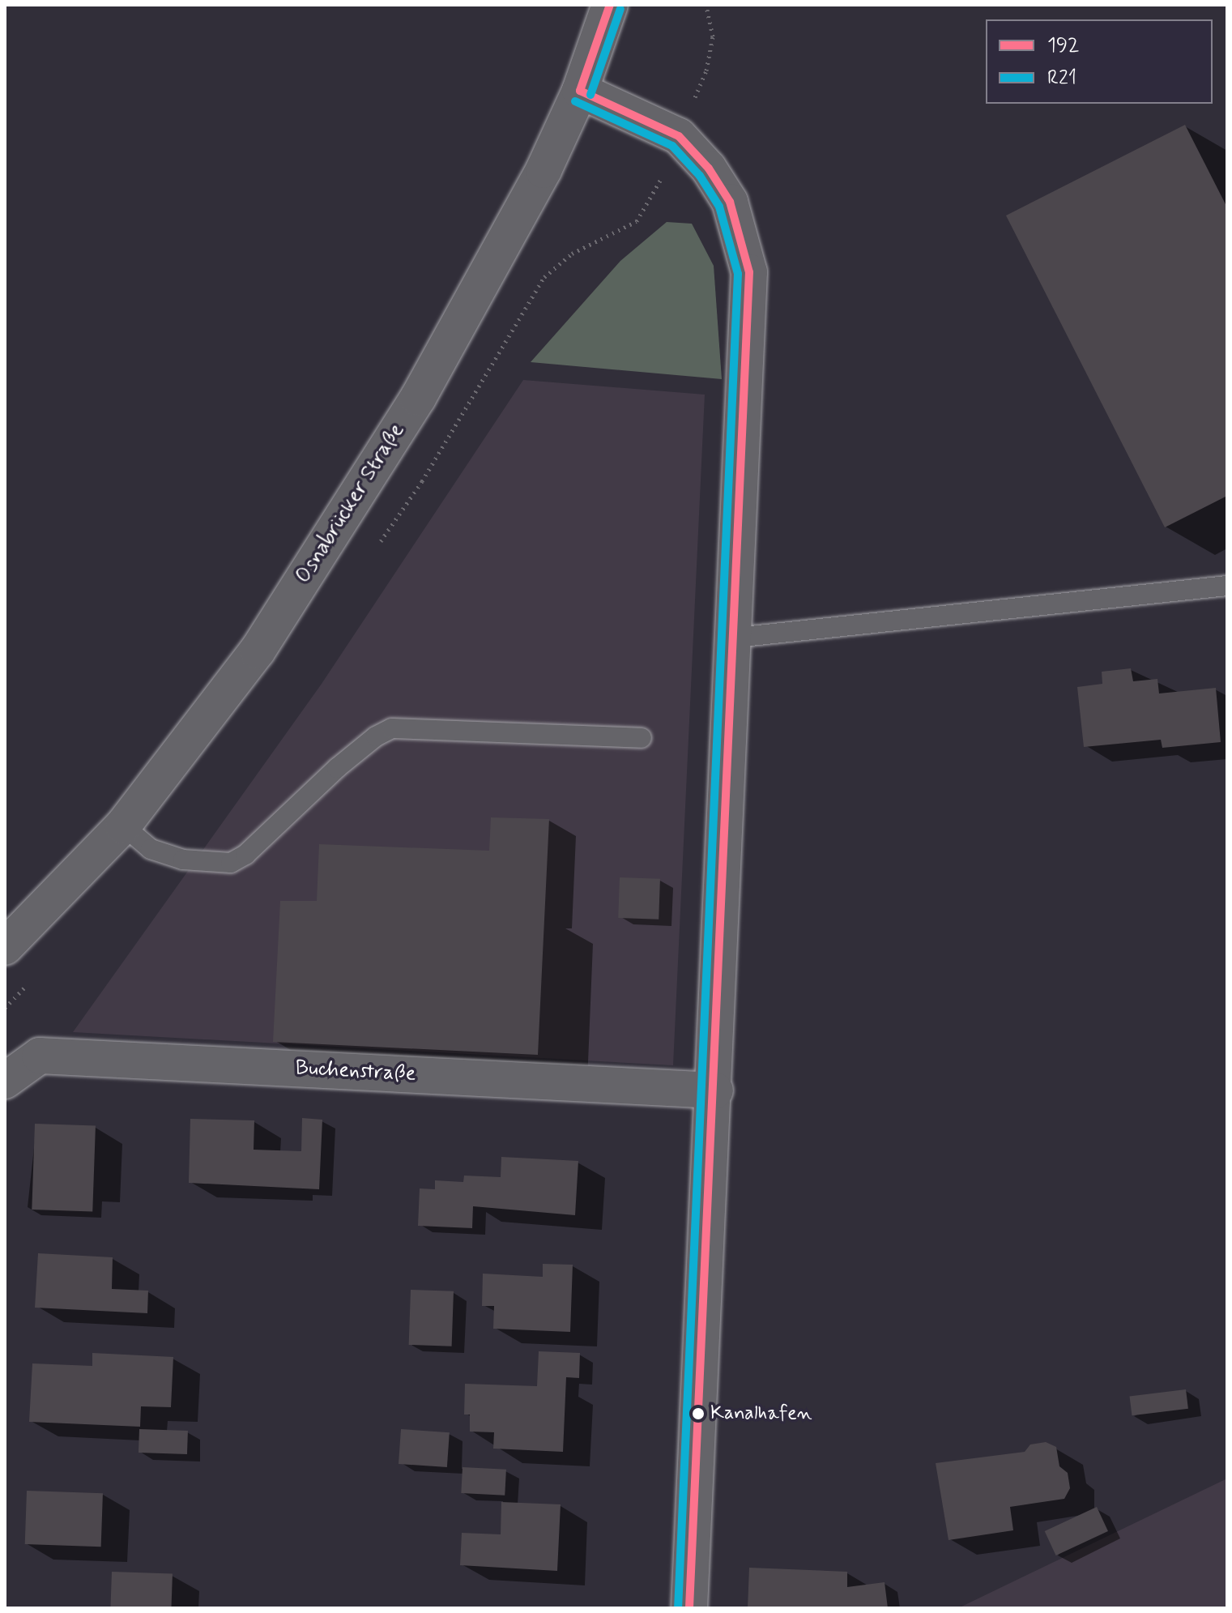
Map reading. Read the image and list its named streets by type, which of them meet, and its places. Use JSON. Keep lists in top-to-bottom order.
{
  "streets": {
    "street": ["Osnabrücker Straße", "Buchenstraße"]
  },
  "places": ["Kanalhafen"],
  "lines": ["transit line 192", "transit line R21"],
  "legend": ["192", "R21"]
}
